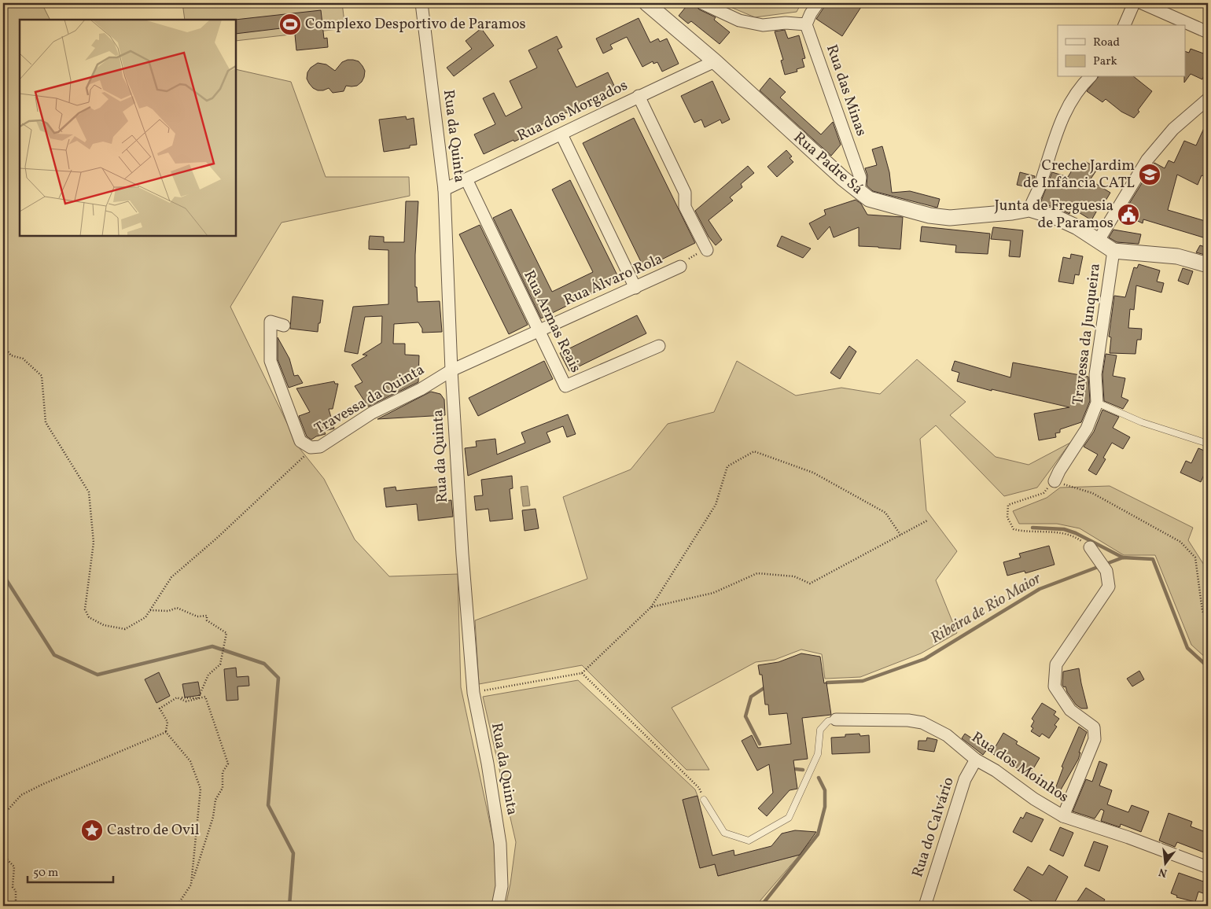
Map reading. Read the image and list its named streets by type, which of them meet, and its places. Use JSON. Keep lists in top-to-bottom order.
{
  "streets": {
    "street": [
      "Rua das Minas",
      "Rua dos Morgados",
      "Rua da Quinta",
      "Rua Padre Sá",
      "Rua Álvaro Rola",
      "Rua Armas Reais",
      "Travessa da Junqueira",
      "Travessa da Quinta",
      "Rua dos Moinhos",
      "Rua do Calvário"
    ]
  },
  "crossings": [
    ["Rua das Minas", "Rua Padre Sá"],
    ["Rua dos Morgados", "Rua da Quinta"],
    ["Rua dos Morgados", "Rua Padre Sá"],
    ["Rua dos Morgados", "Rua Armas Reais"],
    ["Rua da Quinta", "Rua Álvaro Rola"],
    ["Rua da Quinta", "Travessa da Quinta"],
    ["Rua Padre Sá", "Travessa da Junqueira"],
    ["Rua Álvaro Rola", "Rua Armas Reais"],
    ["Rua Álvaro Rola", "Travessa da Quinta"],
    ["Rua dos Moinhos", "Rua do Calvário"]
  ],
  "water": ["Ribeira de Rio Maior"],
  "places": {
    "sports": ["Complexo Desportivo de Paramos"],
    "school or university": ["Creche Jardim de Infância CATL"],
    "public building": ["Junta de Freguesia de Paramos"],
    "place": ["Castro de Ovil"]
  },
  "legend": ["Road", "Park"],
  "scale_bar": "50 m",
  "north": "bottom"
}
